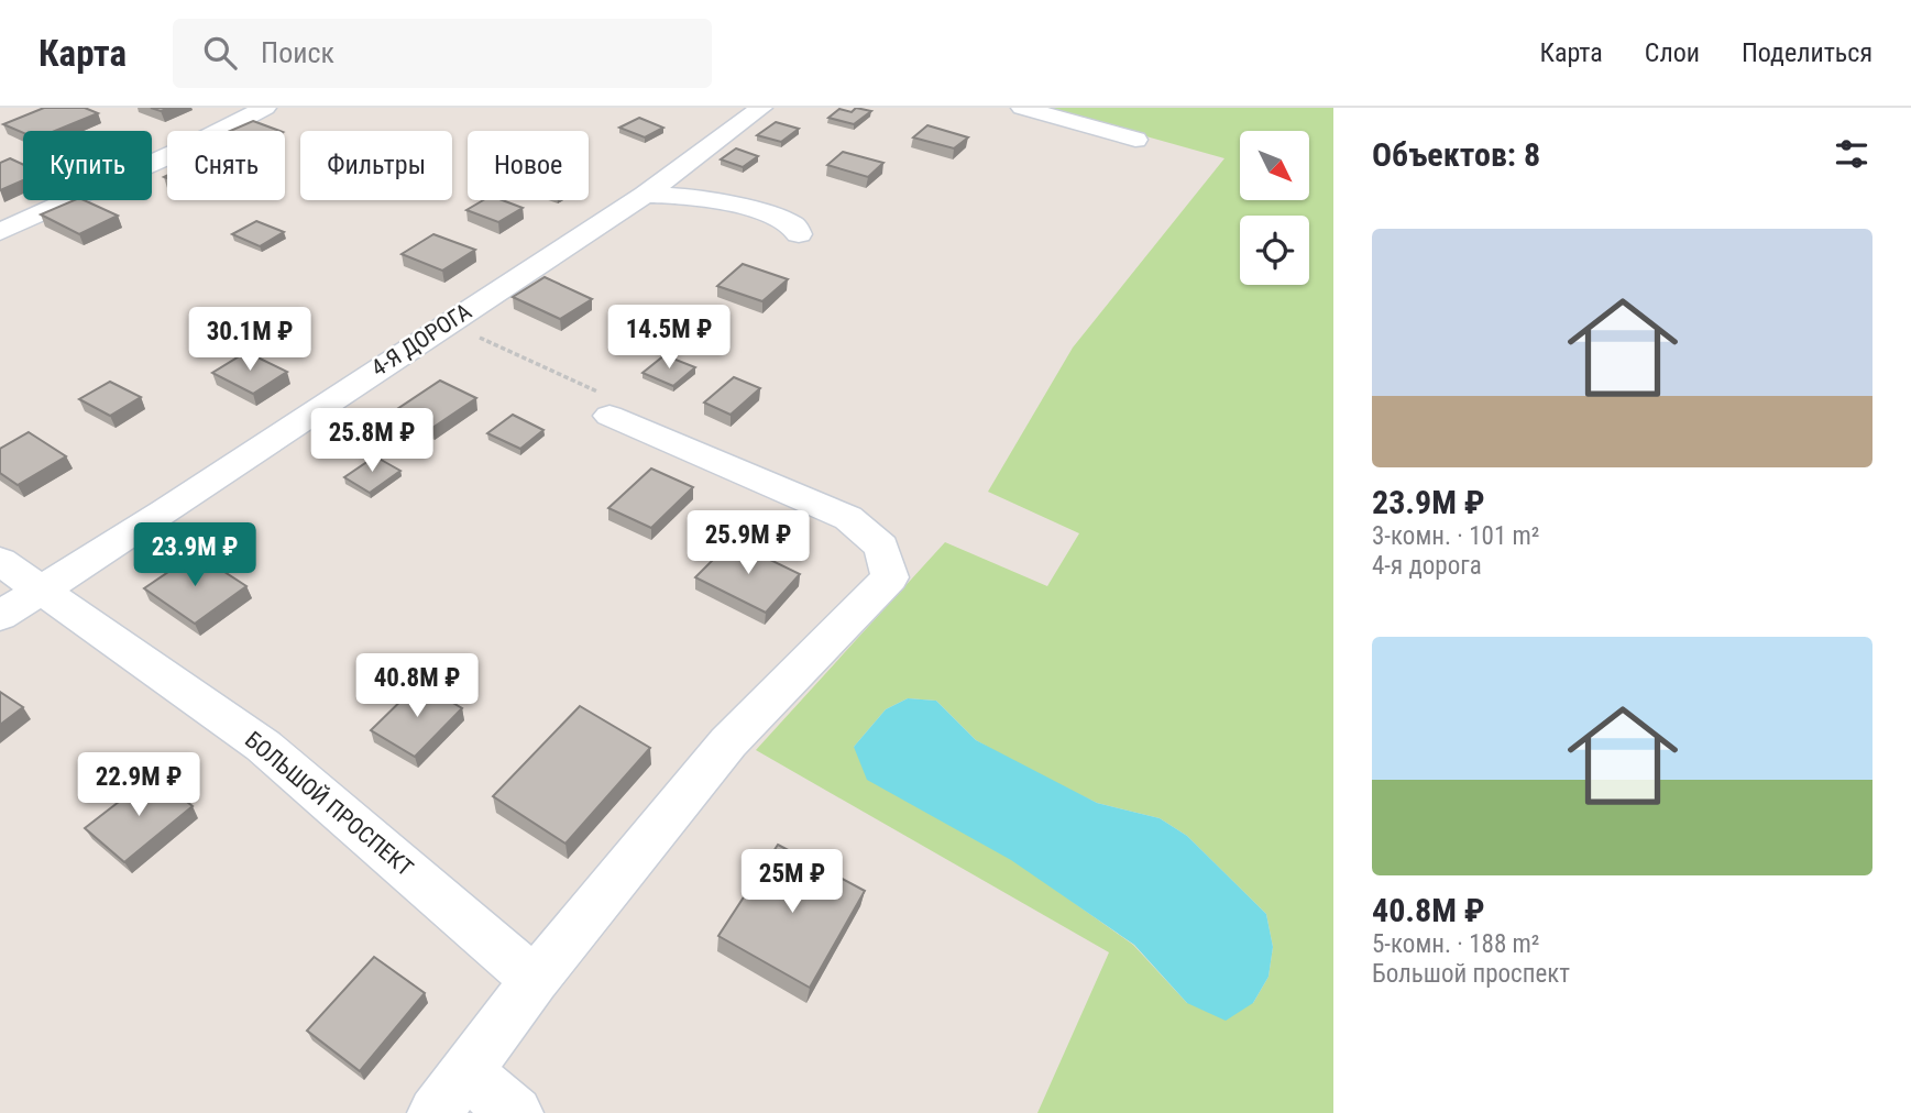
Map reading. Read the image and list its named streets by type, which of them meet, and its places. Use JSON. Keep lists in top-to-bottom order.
{
  "streets": {
    "street": ["4-Я ДОРОГА", "БОЛЬШОЙ ПРОСПЕКТ"]
  },
  "crossings": [
    ["4-Я ДОРОГА", "БОЛЬШОЙ ПРОСПЕКТ"]
  ],
  "north": "bottom right",
  "page": {
    "header": "Карта",
    "search": "Поиск",
    "nav": ["Карта", "Слои", "Поделиться"],
    "heading": "Объектов: 8",
    "chip": [
      "Купить",
      "Снять",
      "Фильтры",
      "Новое"
    ],
    "list": [
      {
        "name": "23.9M ₽",
        "note": "3-комн. · 101 m² · 4-я дорога"
      },
      {
        "name": "40.8M ₽",
        "note": "5-комн. · 188 m² · Большой проспект"
      }
    ],
    "price": [
      "14.5M ₽",
      "30.1M ₽",
      "25.8M ₽",
      "25.9M ₽",
      "23.9M ₽",
      "40.8M ₽",
      "22.9M ₽",
      "25M ₽"
    ]
  }
}
